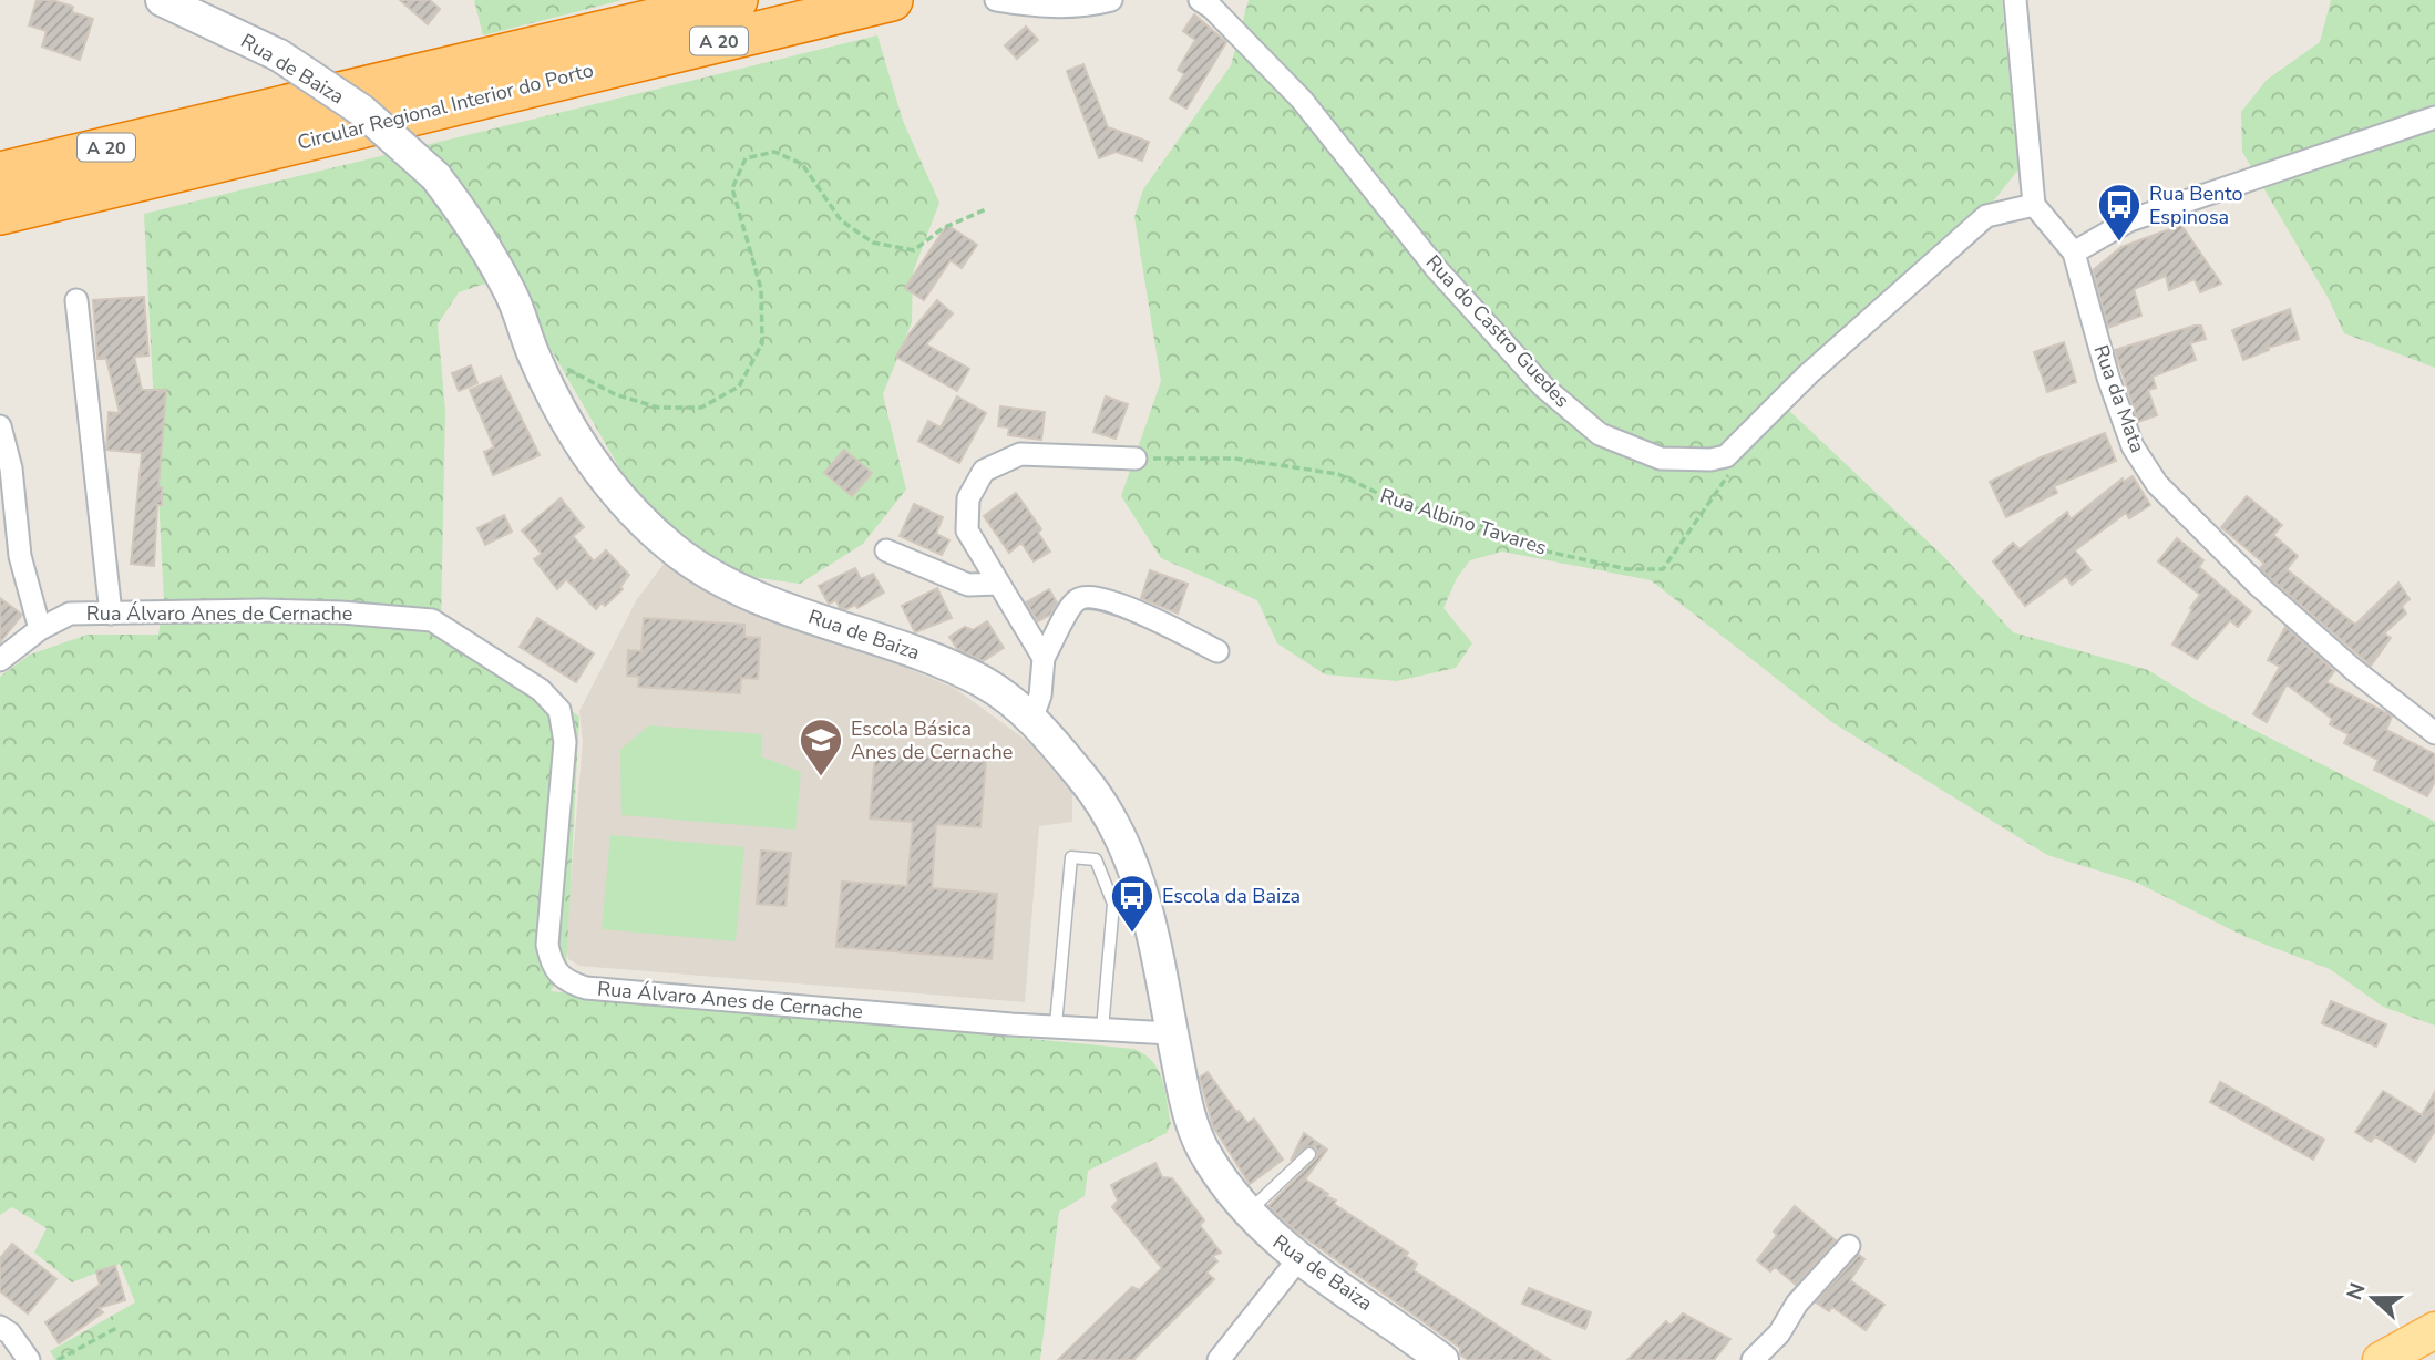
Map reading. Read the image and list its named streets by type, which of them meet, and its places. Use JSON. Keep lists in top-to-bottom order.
{
  "streets": {
    "highway": ["A 20", "Circular Regional Interior do Porto"],
    "street": [
      "Rua de Baiza",
      "Rua do Castro Guedes",
      "Rua da Mata",
      "Rua Álvaro Anes de Cernache"
    ],
    "path": ["Rua Albino Tavares"]
  },
  "crossings": [
    ["Rua de Baiza", "Rua Álvaro Anes de Cernache"],
    ["Rua do Castro Guedes", "Rua Albino Tavares"]
  ],
  "places": {
    "bus stop": ["Rua Bento Espinosa", "Escola da Baiza"],
    "school or university": ["Escola Básica Anes de Cernache"]
  },
  "north": "left"
}
